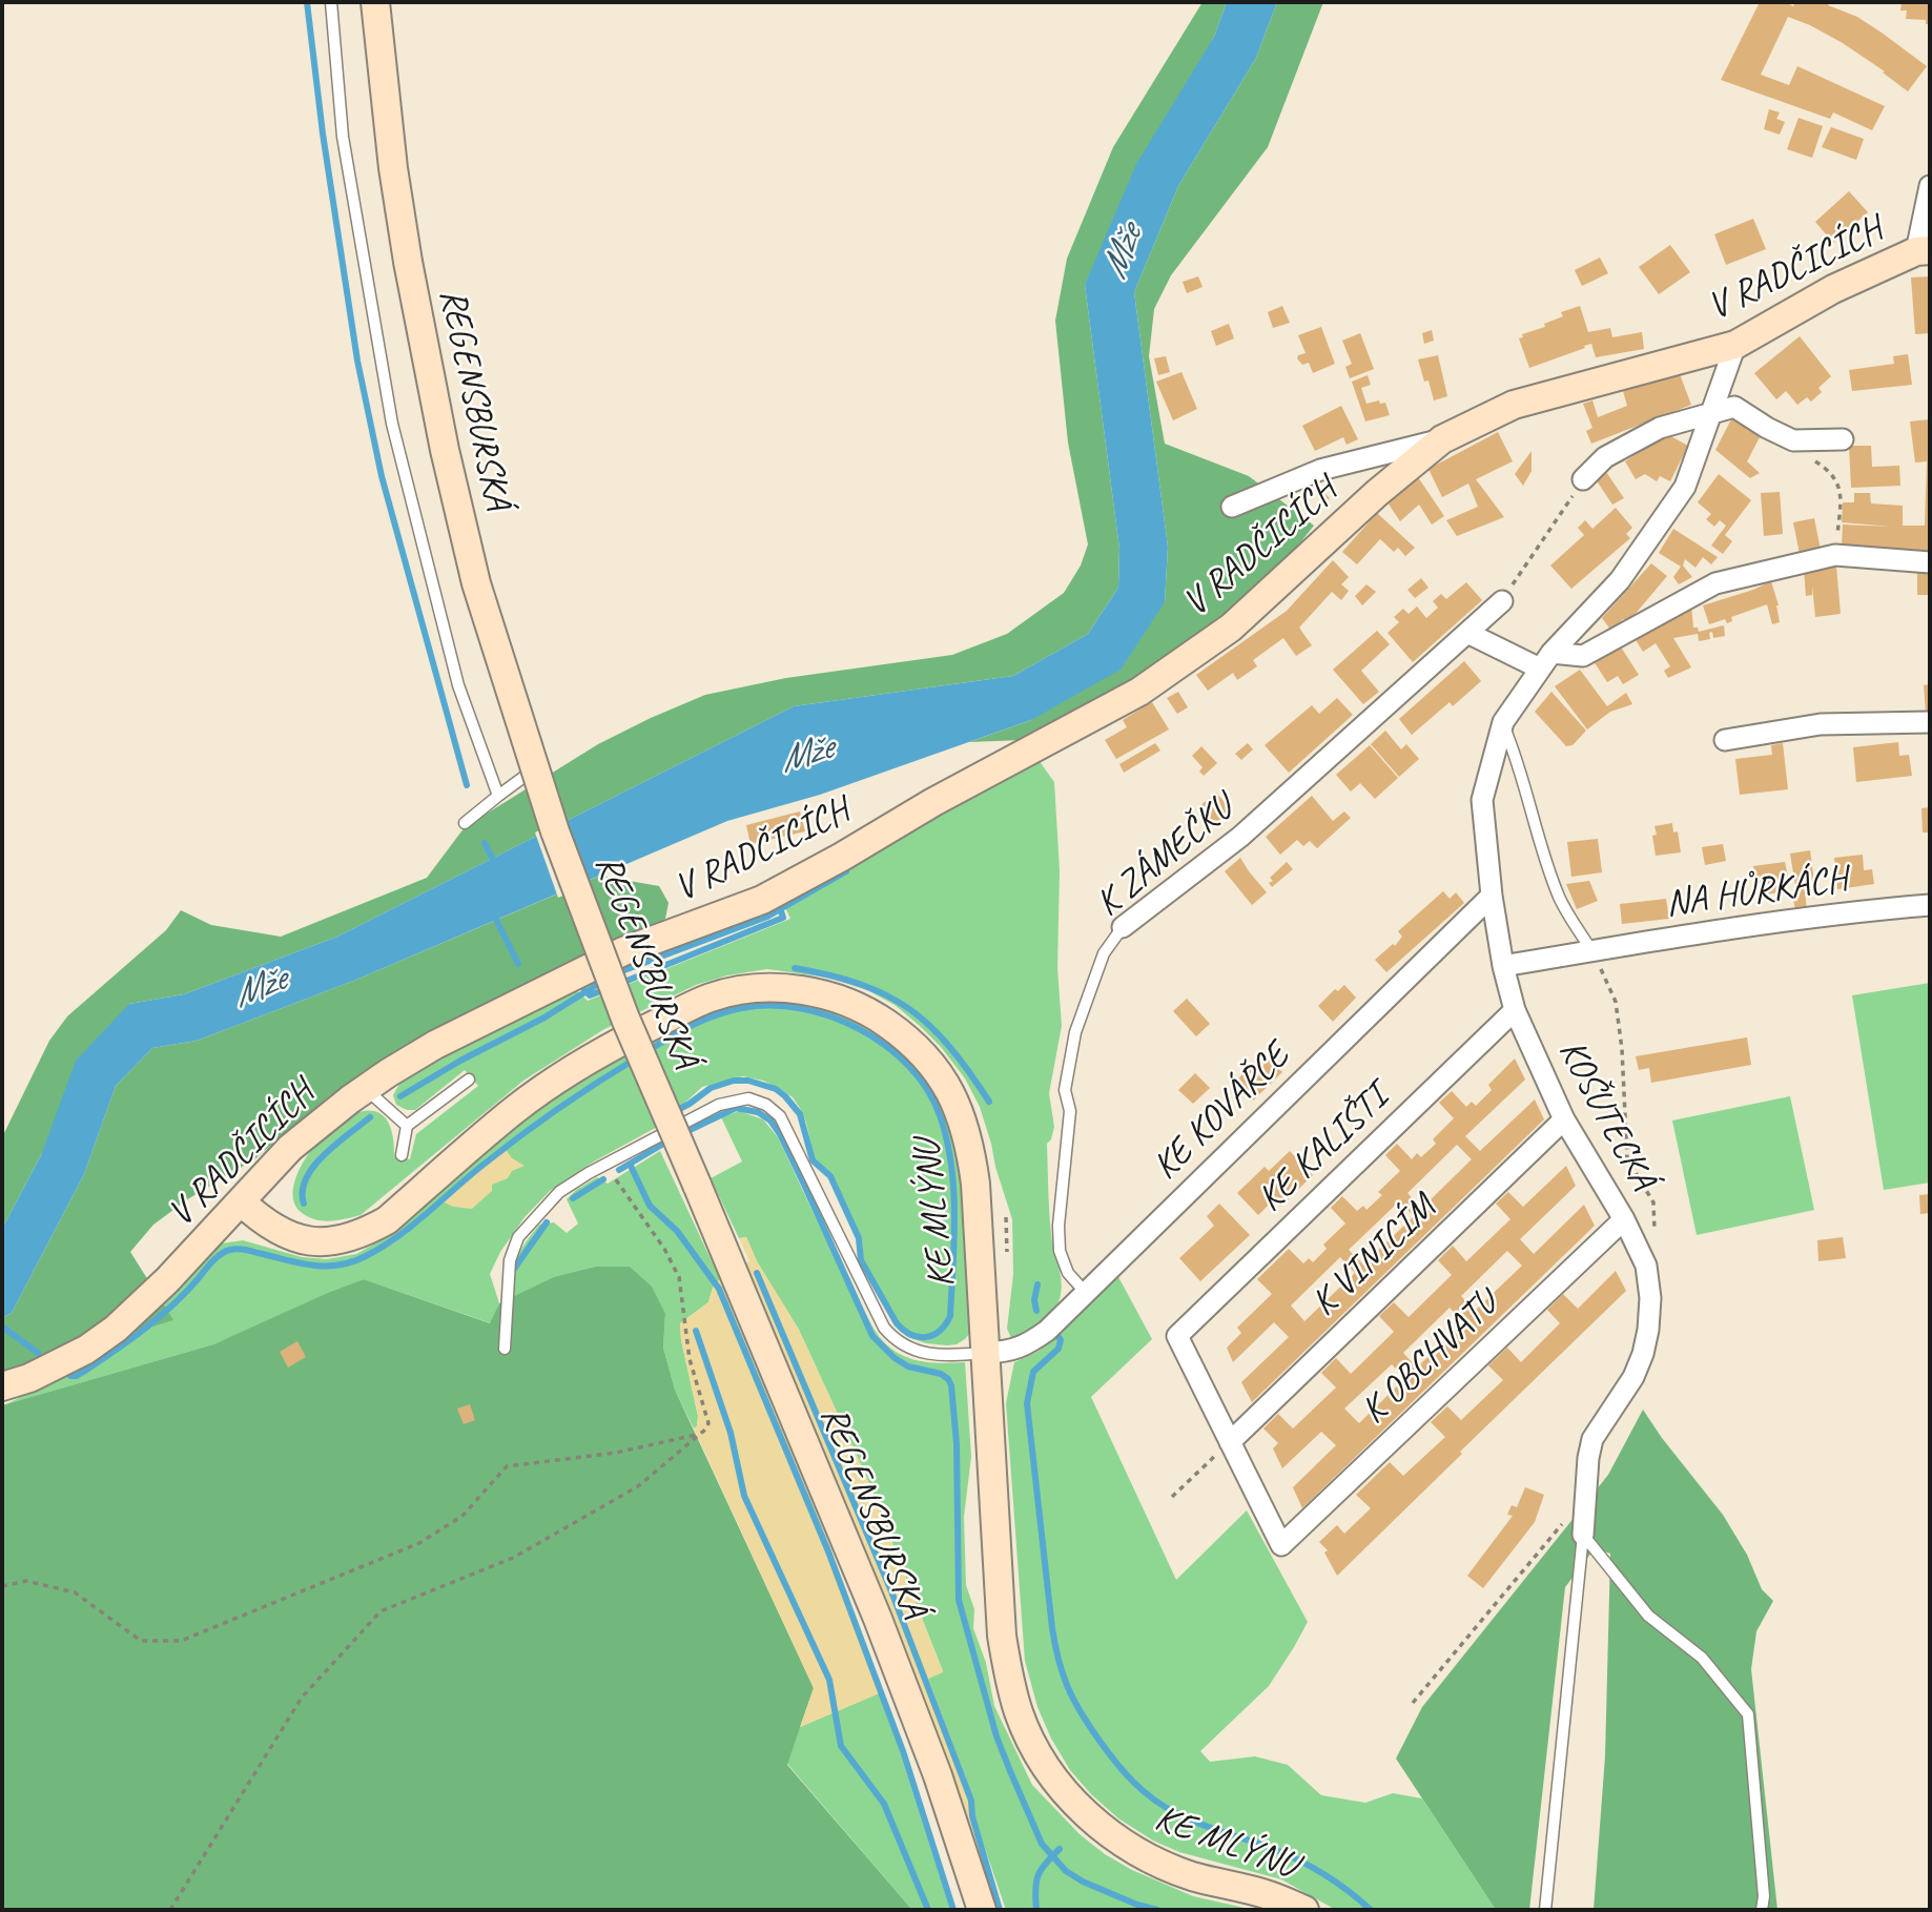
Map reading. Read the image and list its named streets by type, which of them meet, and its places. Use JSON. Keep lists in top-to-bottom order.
{
  "streets": {
    "street": [
      "V RADČICÍCH",
      "REGENSBURSKÁ",
      "K ZÁMEČKU",
      "NA HŮRKÁCH",
      "KE KOVÁŘCE",
      "KOŠUTECKÁ",
      "KE KALIŠTI",
      "KE MLÝNU",
      "K VINICÍM",
      "K OBCHVATU"
    ]
  },
  "crossings": [
    ["V RADČICÍCH", "KOŠUTECKÁ"],
    ["V RADČICÍCH", "KE MLÝNU"],
    ["K ZÁMEČKU", "KE KOVÁŘCE"],
    ["NA HŮRKÁCH", "KOŠUTECKÁ"],
    ["KE KOVÁŘCE", "KOŠUTECKÁ"],
    ["KE KOVÁŘCE", "KE MLÝNU"],
    ["KOŠUTECKÁ", "KE KALIŠTI"],
    ["KOŠUTECKÁ", "K VINICÍM"],
    ["KOŠUTECKÁ", "K OBCHVATU"],
    ["KE KALIŠTI", "K VINICÍM"],
    ["KE KALIŠTI", "K OBCHVATU"],
    ["K VINICÍM", "K OBCHVATU"]
  ],
  "water": ["Mže"]
}
